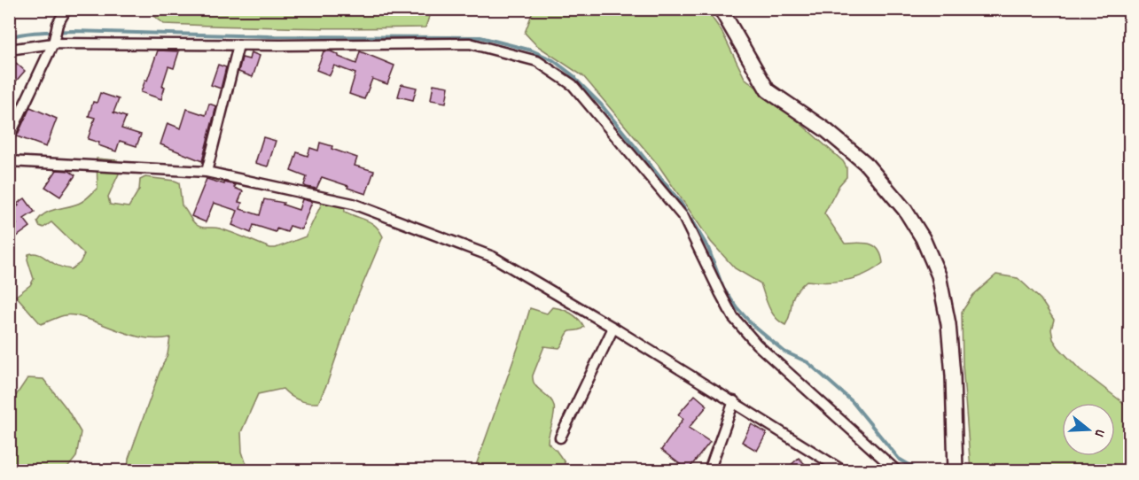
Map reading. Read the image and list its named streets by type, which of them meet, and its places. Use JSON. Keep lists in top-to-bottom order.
{
  "north": "right"
}
